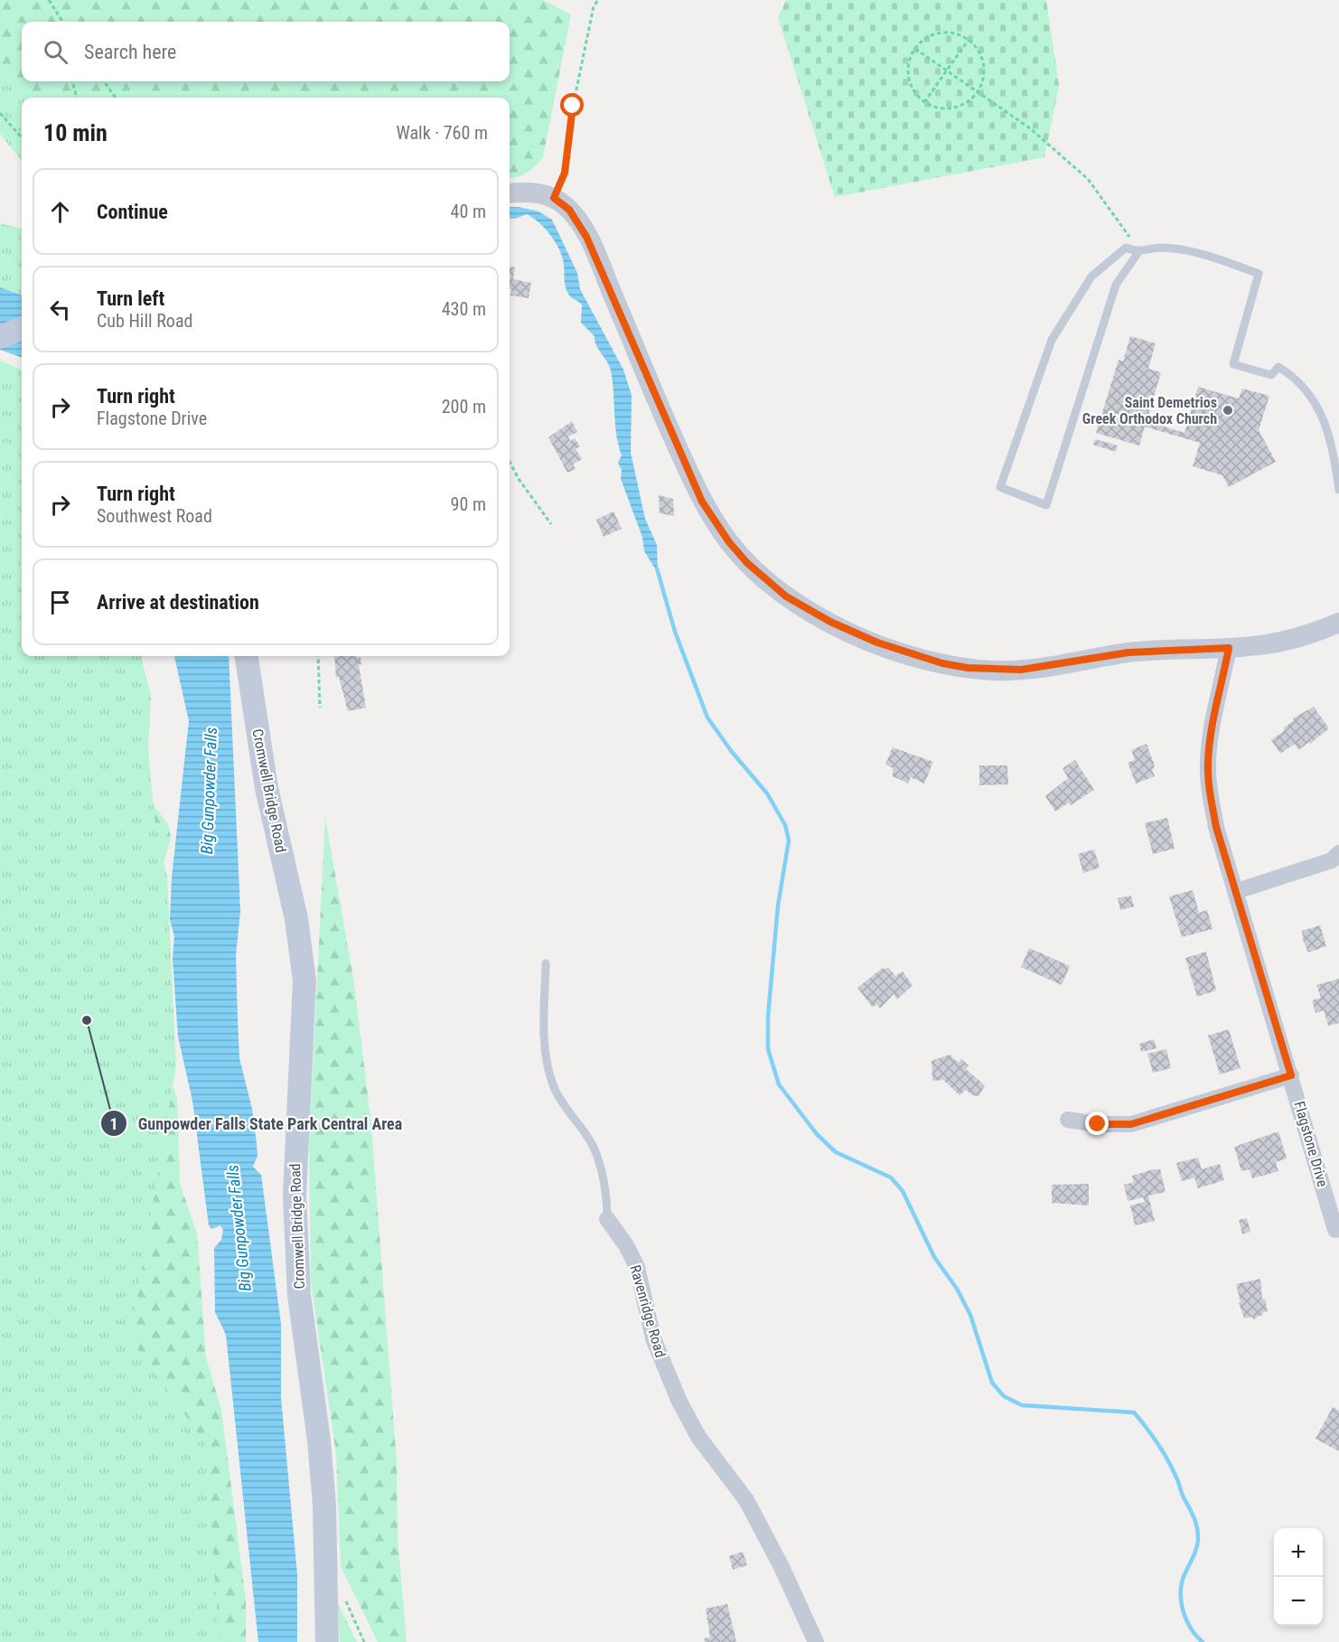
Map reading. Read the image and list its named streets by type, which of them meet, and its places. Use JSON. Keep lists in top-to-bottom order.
{
  "streets": {
    "main road": ["Cromwell Bridge Road"],
    "street": ["Flagstone Drive", "Ravenridge Road"]
  },
  "water": ["Big Gunpowder Falls"],
  "places": ["Saint Demetrios Greek Orthodox Church", "Gunpowder Falls State Park Central Area"],
  "page": {
    "search": "Search here",
    "heading": ["10 min", "Walk · 760 m"],
    "list": [
      ["Continue", "40 m"],
      ["Turn left", "Cub Hill Road", "430 m"],
      ["Turn right", "Flagstone Drive", "200 m"],
      ["Turn right", "Southwest Road", "90 m"],
      "Arrive at destination"
    ],
    "map_buttons": ["+", "−"]
  }
}
